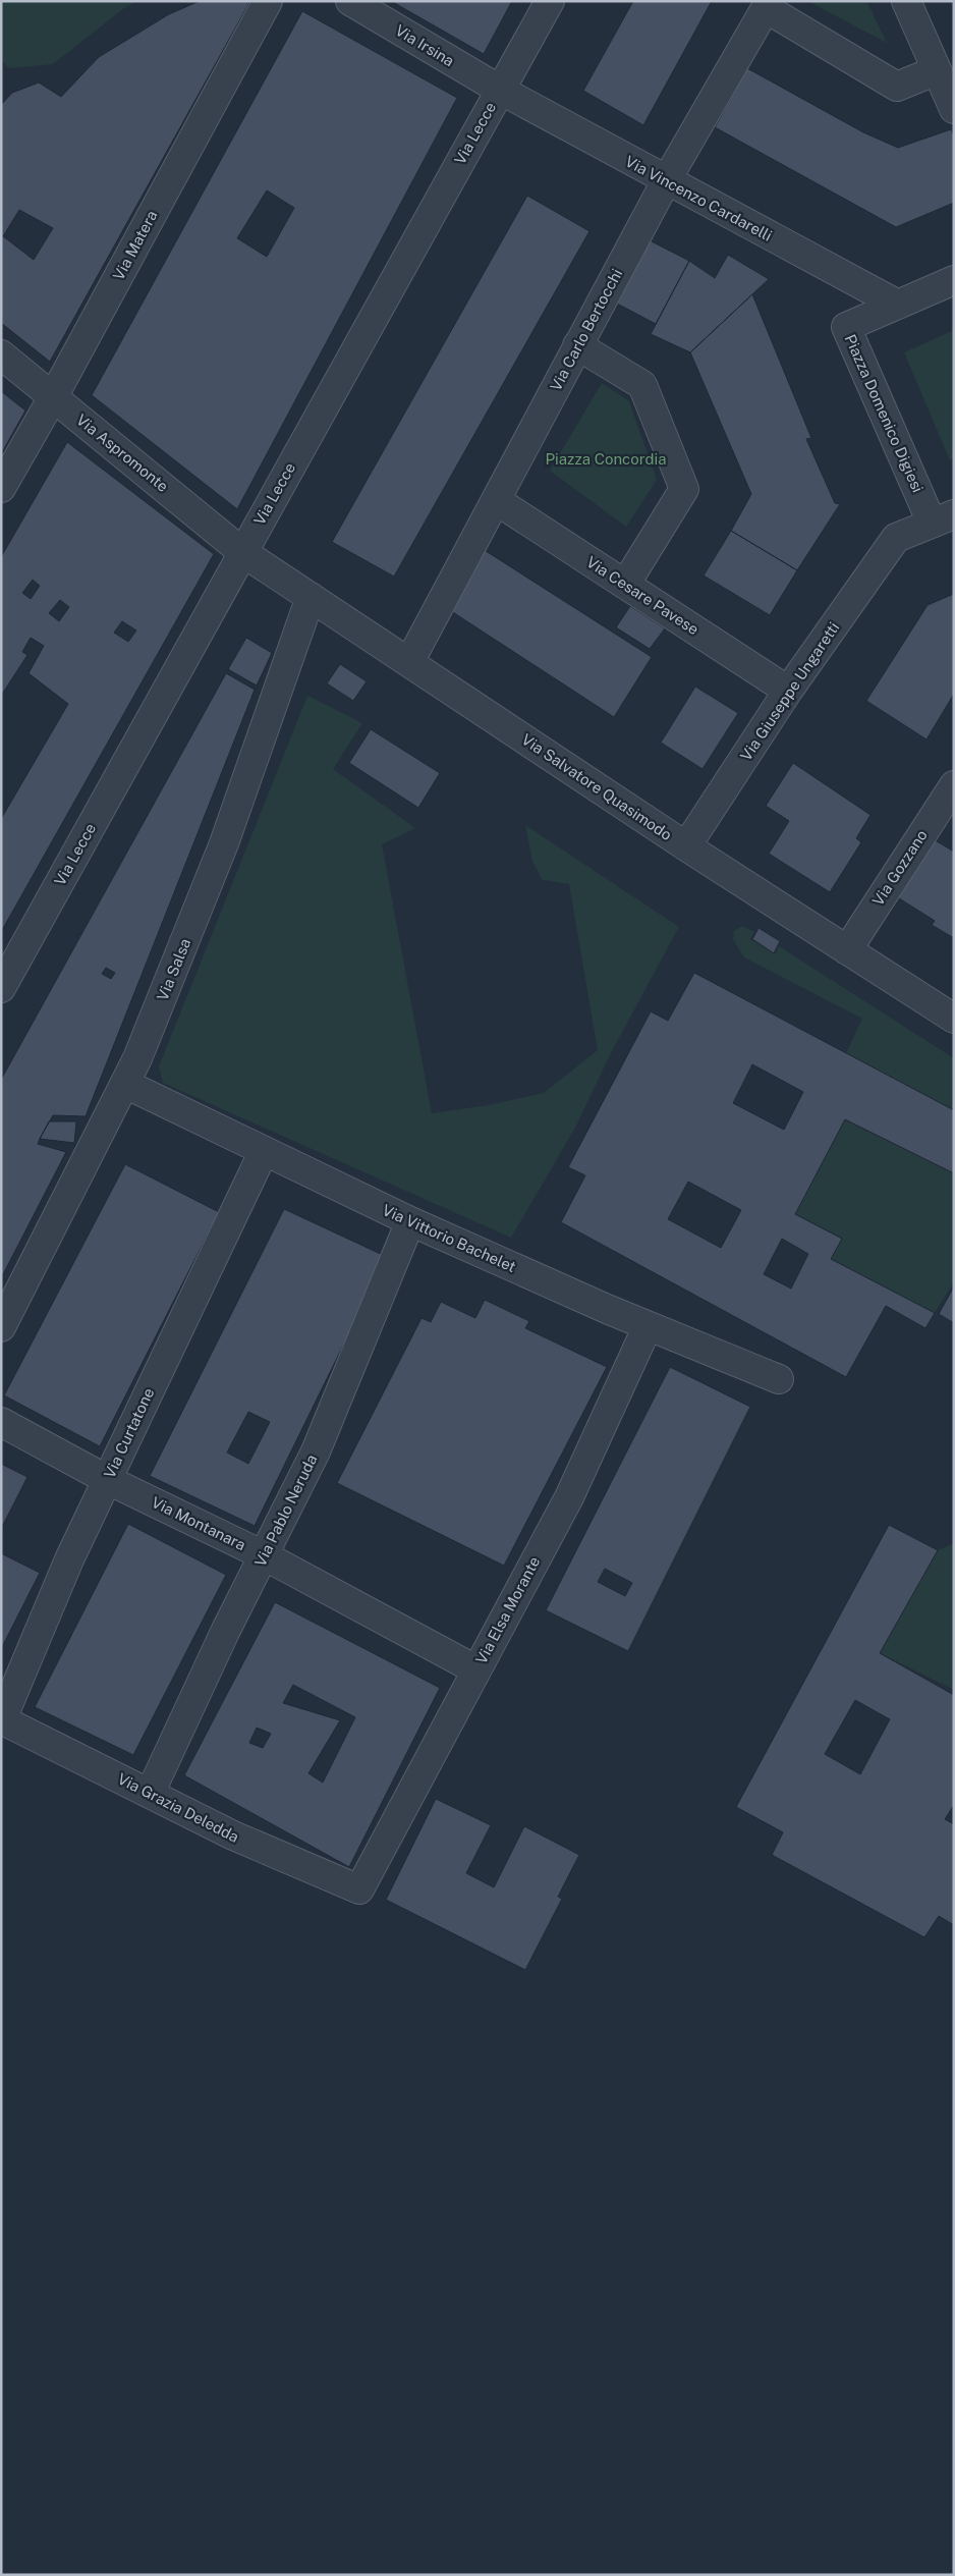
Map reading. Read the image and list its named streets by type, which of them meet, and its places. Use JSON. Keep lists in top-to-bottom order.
{
  "streets": {
    "street": [
      "Via Irsina",
      "Via Lecce",
      "Via Vincenzo Cardarelli",
      "Via Matera",
      "Via Carlo Bertocchi",
      "Piazza Domenico Digiesi",
      "Via Aspromonte",
      "Via Cesare Pavese",
      "Via Giuseppe Ungaretti",
      "Via Salvatore Quasimodo",
      "Via Gozzano",
      "Via Salsa",
      "Via Vittorio Bachelet",
      "Via Curtatone",
      "Via Pablo Neruda",
      "Via Montanara",
      "Via Elsa Morante",
      "Via Grazia Deledda"
    ]
  },
  "crossings": [
    ["Via Irsina", "Via Lecce"],
    ["Via Irsina", "Via Vincenzo Cardarelli"],
    ["Via Lecce", "Via Vincenzo Cardarelli"],
    ["Via Lecce", "Via Aspromonte"],
    ["Via Lecce", "Via Salvatore Quasimodo"],
    ["Via Vincenzo Cardarelli", "Via Carlo Bertocchi"],
    ["Via Vincenzo Cardarelli", "Piazza Domenico Digiesi"],
    ["Via Matera", "Via Aspromonte"],
    ["Via Carlo Bertocchi", "Via Cesare Pavese"],
    ["Via Carlo Bertocchi", "Via Salvatore Quasimodo"],
    ["Piazza Domenico Digiesi", "Via Giuseppe Ungaretti"],
    ["Via Aspromonte", "Via Salvatore Quasimodo"],
    ["Via Cesare Pavese", "Via Giuseppe Ungaretti"],
    ["Via Giuseppe Ungaretti", "Via Salvatore Quasimodo"],
    ["Via Salvatore Quasimodo", "Via Gozzano"],
    ["Via Salvatore Quasimodo", "Via Salsa"],
    ["Via Salsa", "Via Vittorio Bachelet"],
    ["Via Vittorio Bachelet", "Via Curtatone"],
    ["Via Vittorio Bachelet", "Via Pablo Neruda"],
    ["Via Vittorio Bachelet", "Via Elsa Morante"],
    ["Via Curtatone", "Via Montanara"],
    ["Via Curtatone", "Via Grazia Deledda"],
    ["Via Pablo Neruda", "Via Montanara"],
    ["Via Pablo Neruda", "Via Grazia Deledda"],
    ["Via Montanara", "Via Elsa Morante"],
    ["Via Elsa Morante", "Via Grazia Deledda"]
  ],
  "parks": ["Piazza Concordia"]
}
